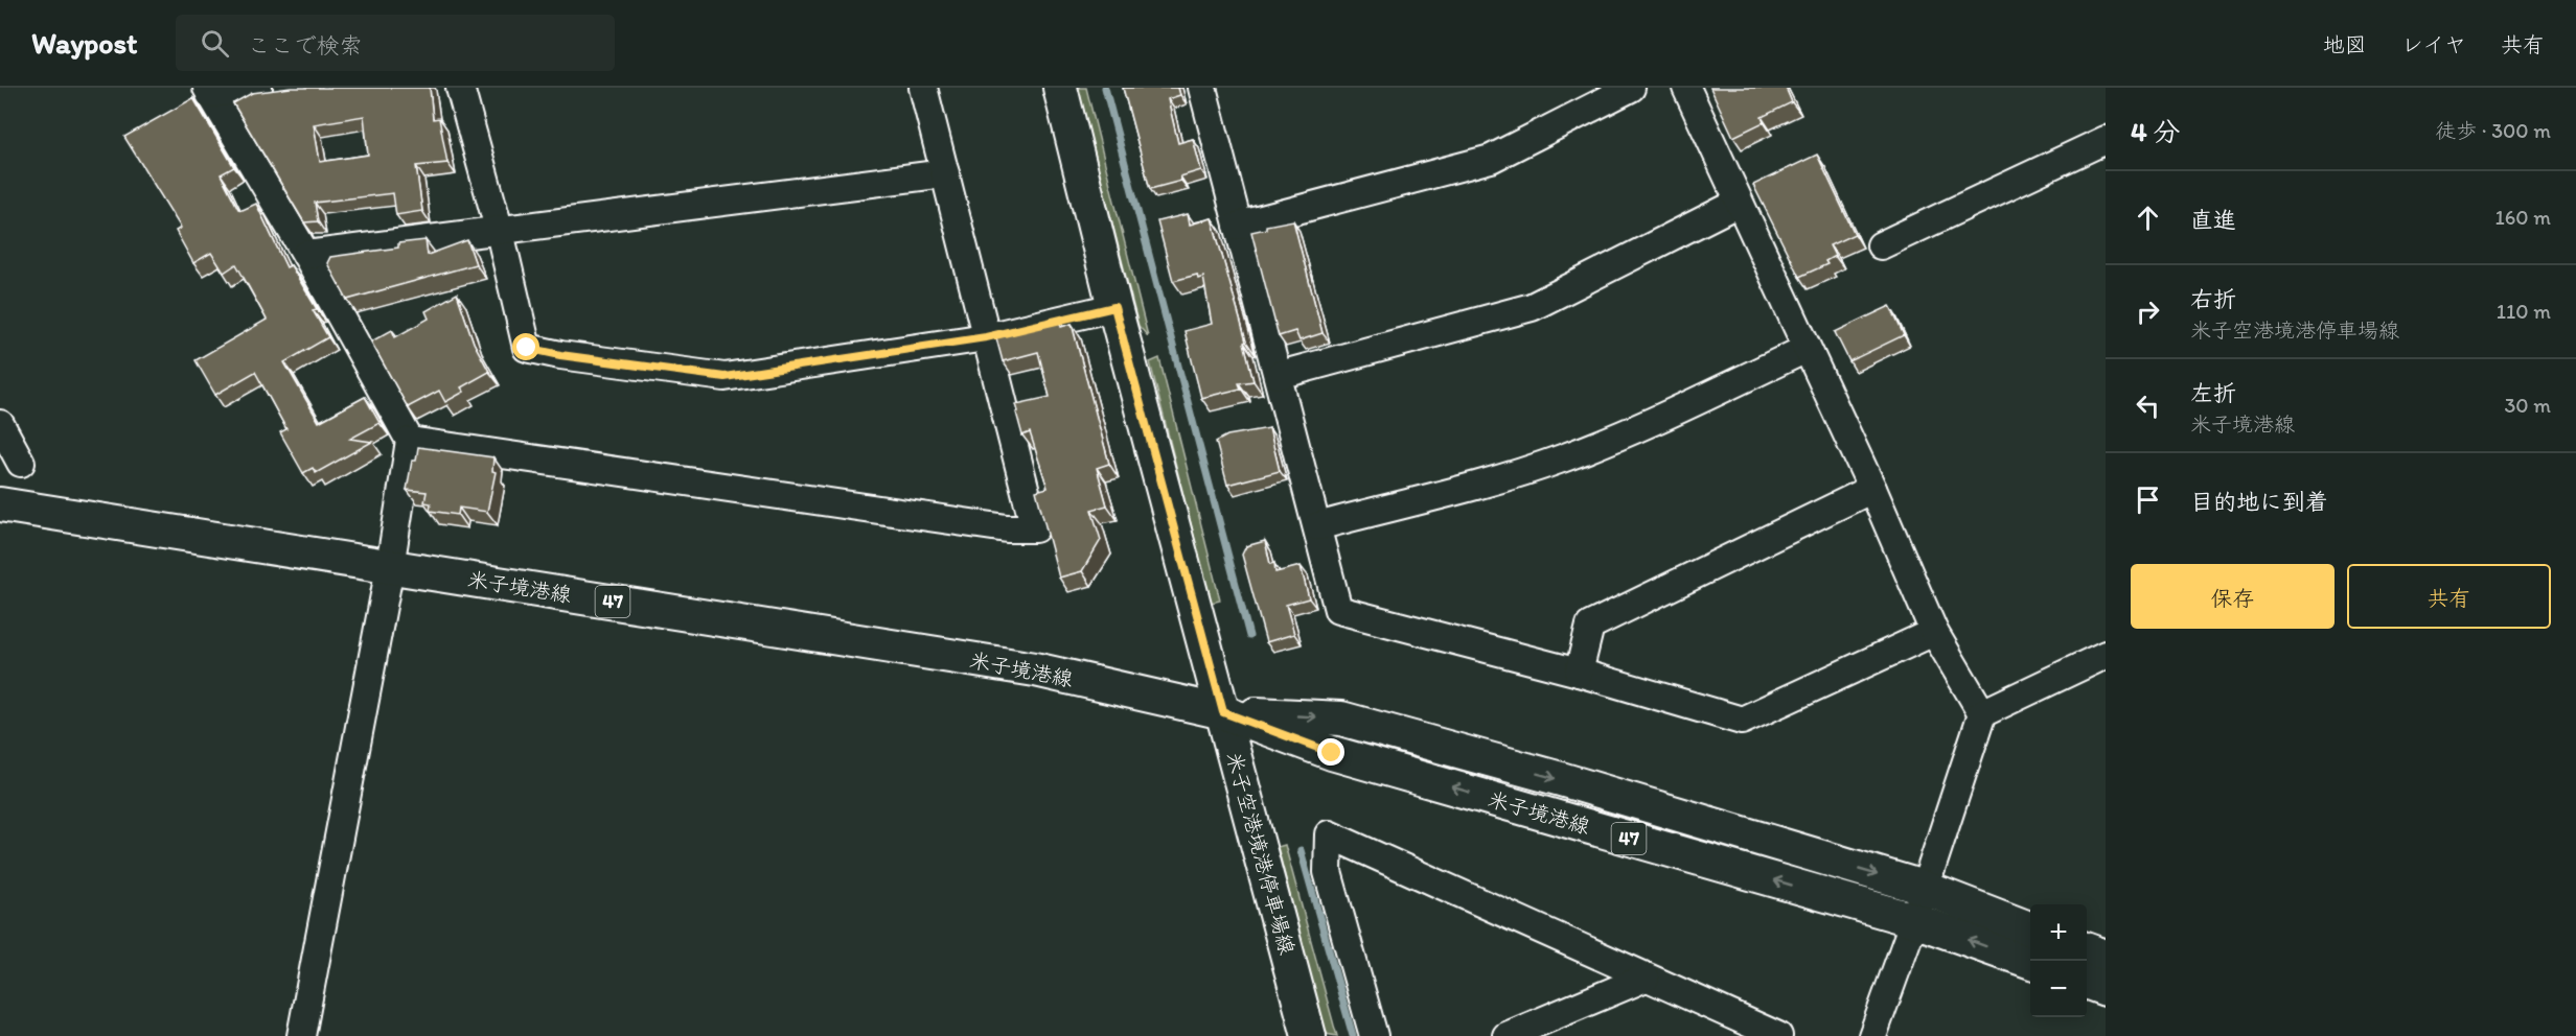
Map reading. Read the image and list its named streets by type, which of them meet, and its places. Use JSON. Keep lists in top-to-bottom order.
{
  "streets": {
    "main road": ["米子境港線", "47", "米子空港境港停車場線"]
  },
  "crossings": [
    ["米子境港線", "米子空港境港停車場線"]
  ],
  "page": {
    "header": "Waypost",
    "search": "ここで検索",
    "nav": ["地図", "レイヤ", "共有"],
    "heading": ["4 分", "徒歩 · 300 m"],
    "list": [
      ["直進", "160 m"],
      ["右折", "米子空港境港停車場線", "110 m"],
      ["左折", "米子境港線", "30 m"],
      "目的地に到着"
    ],
    "buttons": ["保存", "共有"],
    "map_buttons": ["+", "−"]
  }
}
